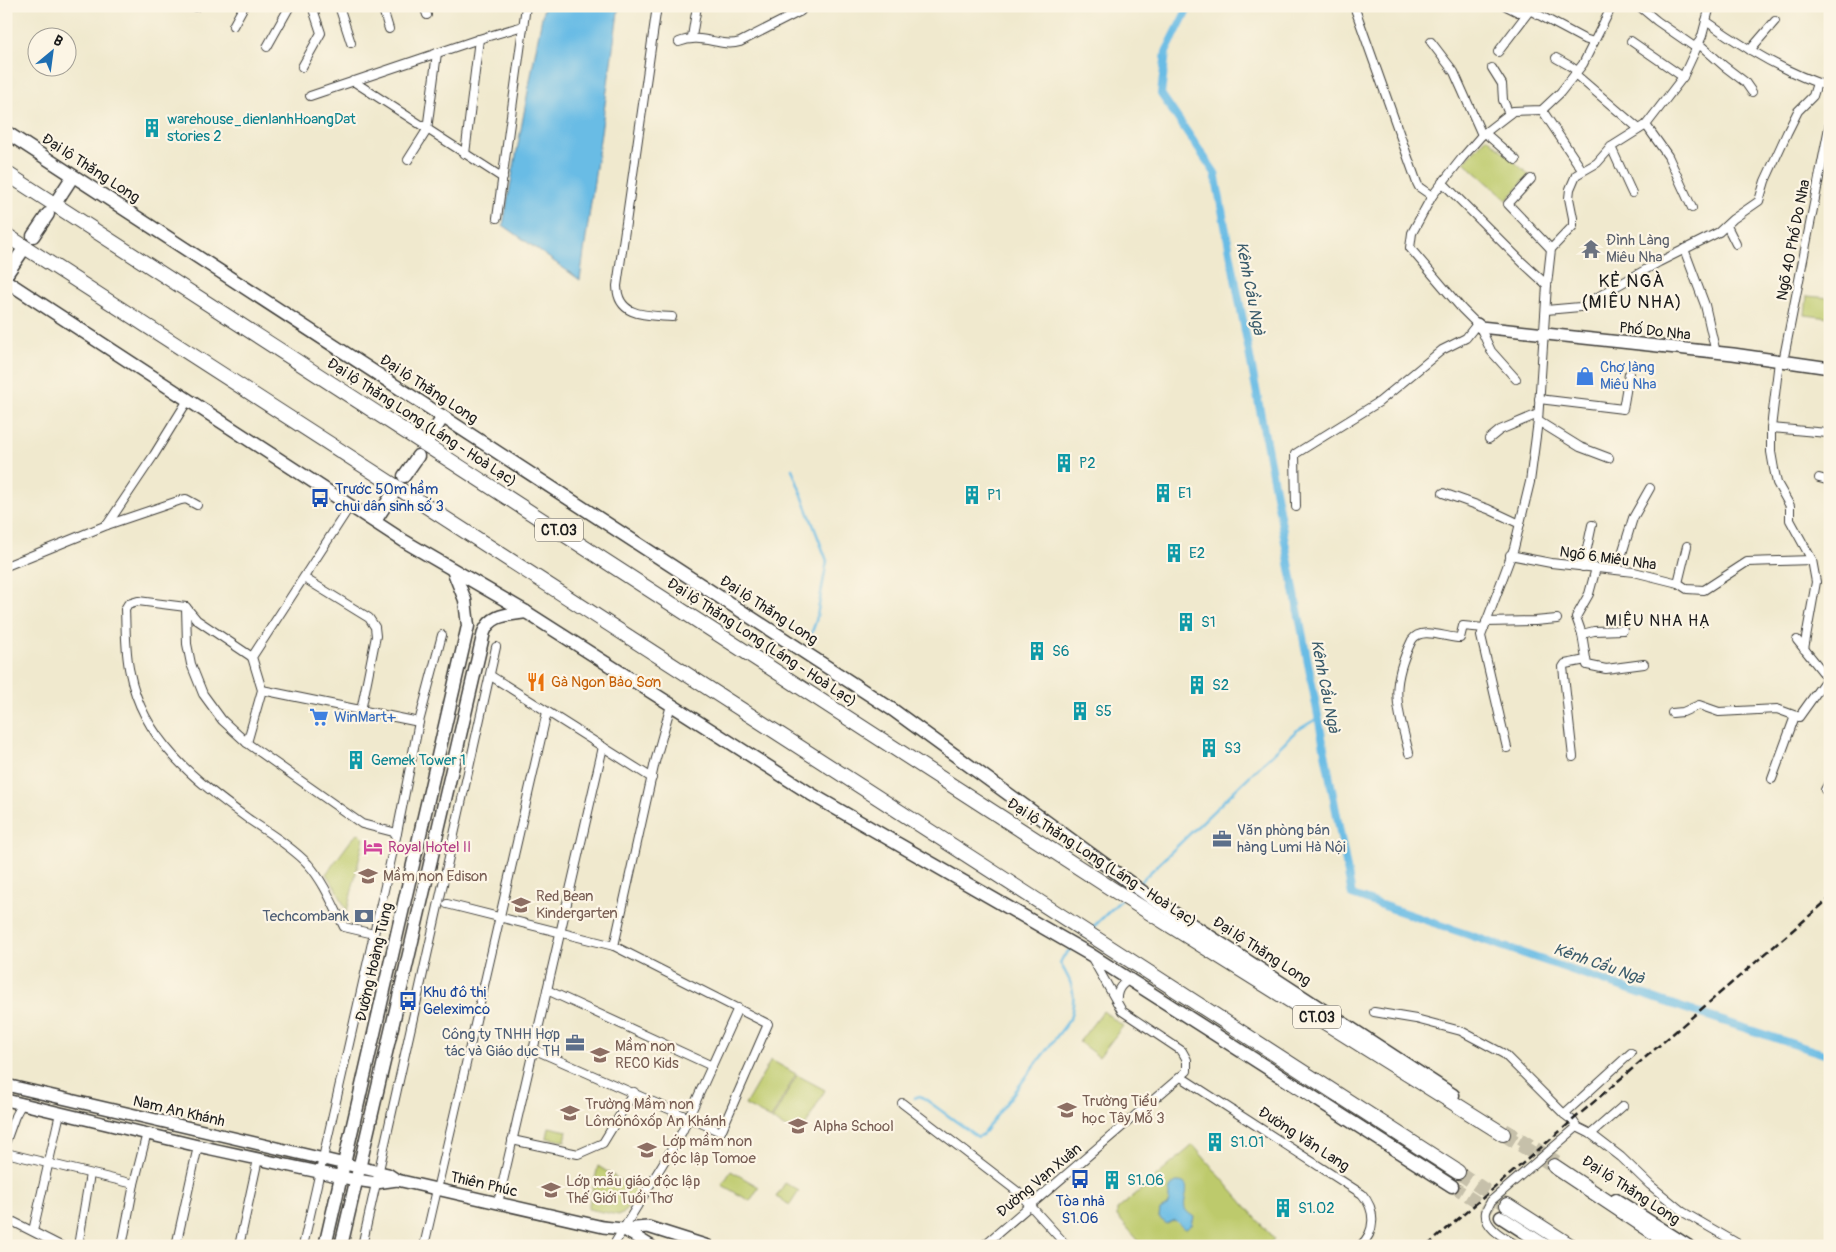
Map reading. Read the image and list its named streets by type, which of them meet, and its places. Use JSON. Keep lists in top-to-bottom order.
{
  "streets": {
    "highway": ["Đại lộ Thăng Long (Láng - Hoà Lạc)", "CT.03"],
    "main road": ["Đại lộ Thăng Long", "Đường Hoàng Tùng"],
    "street": [
      "Ngõ 40 Phố Do Nha",
      "Phố Do Nha",
      "Ngõ 6 Miêu Nha",
      "Nam An Khánh",
      "Đường Văn Lang",
      "Đường Vạn Xuân",
      "Thiên Phúc"
    ]
  },
  "crossings": [
    ["Đại lộ Thăng Long", "Đại lộ Thăng Long (Láng - Hoà Lạc)"],
    ["Ngõ 40 Phố Do Nha", "Phố Do Nha"],
    ["Ngõ 40 Phố Do Nha", "Ngõ 6 Miêu Nha"],
    ["Đường Hoàng Tùng", "Nam An Khánh"],
    ["Đường Hoàng Tùng", "Thiên Phúc"],
    ["Nam An Khánh", "Thiên Phúc"],
    ["Đường Văn Lang", "Đường Vạn Xuân"]
  ],
  "districts": ["KẺ NGÀ (MIÊU NHA)", "MIÊU NHA HẠ"],
  "water": ["Kênh Cầu Ngà"],
  "places": {
    "building": [
      "warehouse_dienlanhHoangDat stories 2",
      "P2",
      "E1",
      "P1",
      "E2",
      "S1",
      "S6",
      "S2",
      "S5",
      "S3",
      "Gemek Tower 1",
      "S1.01",
      "S1.06",
      "S1.02"
    ],
    "temple": ["Đình Làng Miêu Nha"],
    "shop": ["Chợ làng Miêu Nha"],
    "bus stop": ["Trước 50m hầm chui dân sinh số 3", "Khu đô thị Geleximco", "Tòa nhà S1.06"],
    "restaurant": ["Gà Ngon Bảo Sơn"],
    "supermarket": ["WinMart+"],
    "office": ["Văn phòng bán hàng Lumi Hà Nội", "Công ty TNHH Hợp tác và Giáo dục TH"],
    "hotel": ["Royal Hotel II"],
    "school or university": [
      "Mầm non Edison",
      "Red Bean Kindergarten",
      "Mầm non RECO Kids",
      "Trường Tiểu học Tây Mỗ 3",
      "Trường Mầm non Lômônôxốp An Khánh",
      "Alpha School",
      "Lớp mầm non độc lập Tomoe",
      "Lớp mẫu giáo độc lập Thế Giới Tuổi Thơ"
    ],
    "bank": ["Techcombank"]
  },
  "north": "top right"
}
